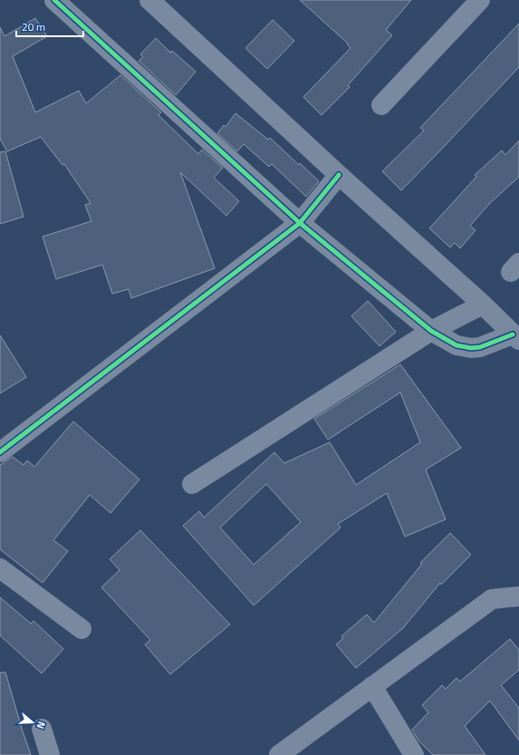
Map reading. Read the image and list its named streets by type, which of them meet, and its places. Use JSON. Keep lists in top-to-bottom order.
{
  "scale_bar": "20 m",
  "north": "right"
}
